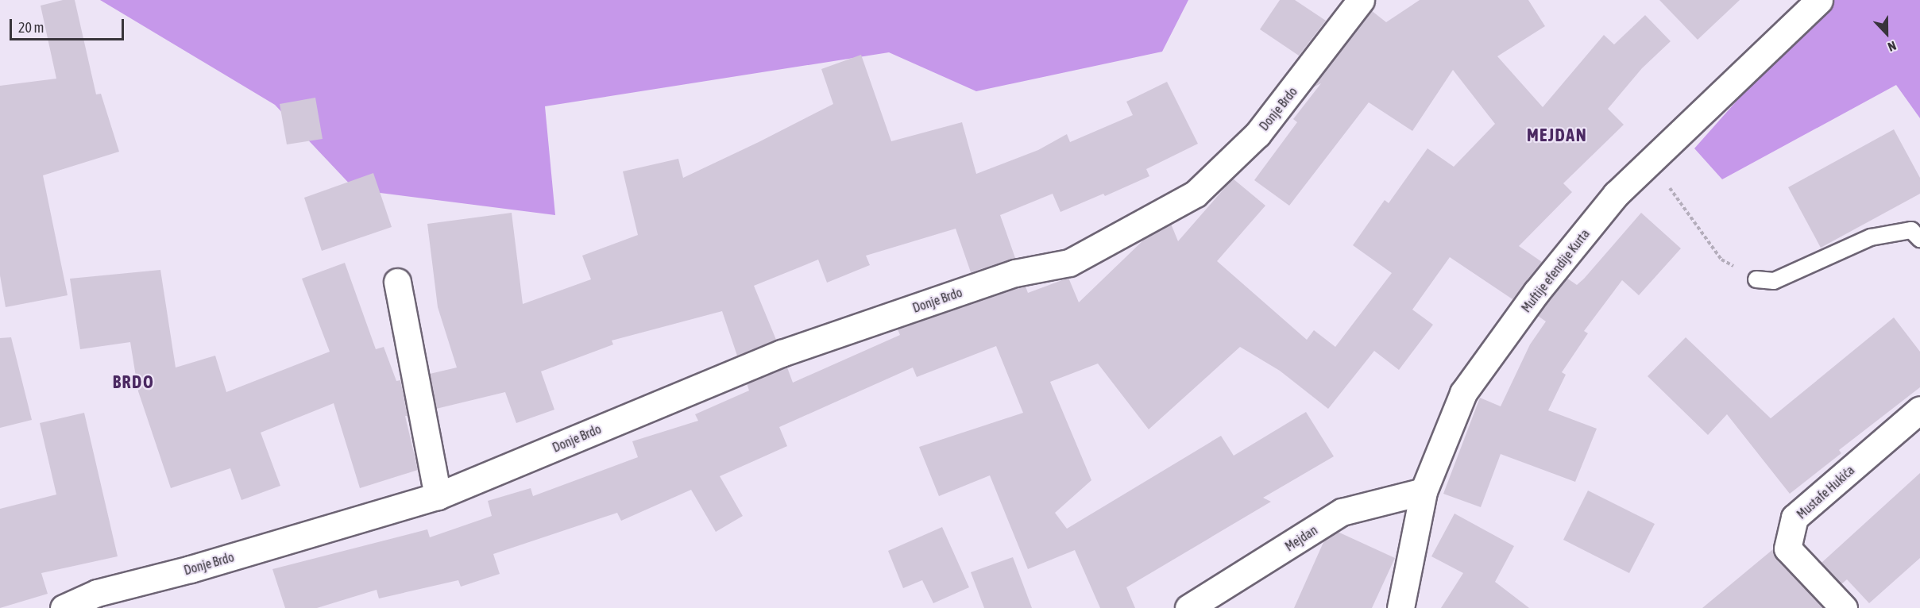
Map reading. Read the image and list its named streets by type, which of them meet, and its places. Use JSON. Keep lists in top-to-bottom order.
{
  "streets": {
    "street": [
      "Donje Brdo",
      "Muftije efendije Kurta",
      "Mustafe Hukića",
      "Mejdan"
    ]
  },
  "crossings": [
    ["Muftije efendije Kurta", "Mejdan"]
  ],
  "districts": ["MEJDAN", "BRDO"],
  "scale_bar": "20 m",
  "north": "bottom"
}
